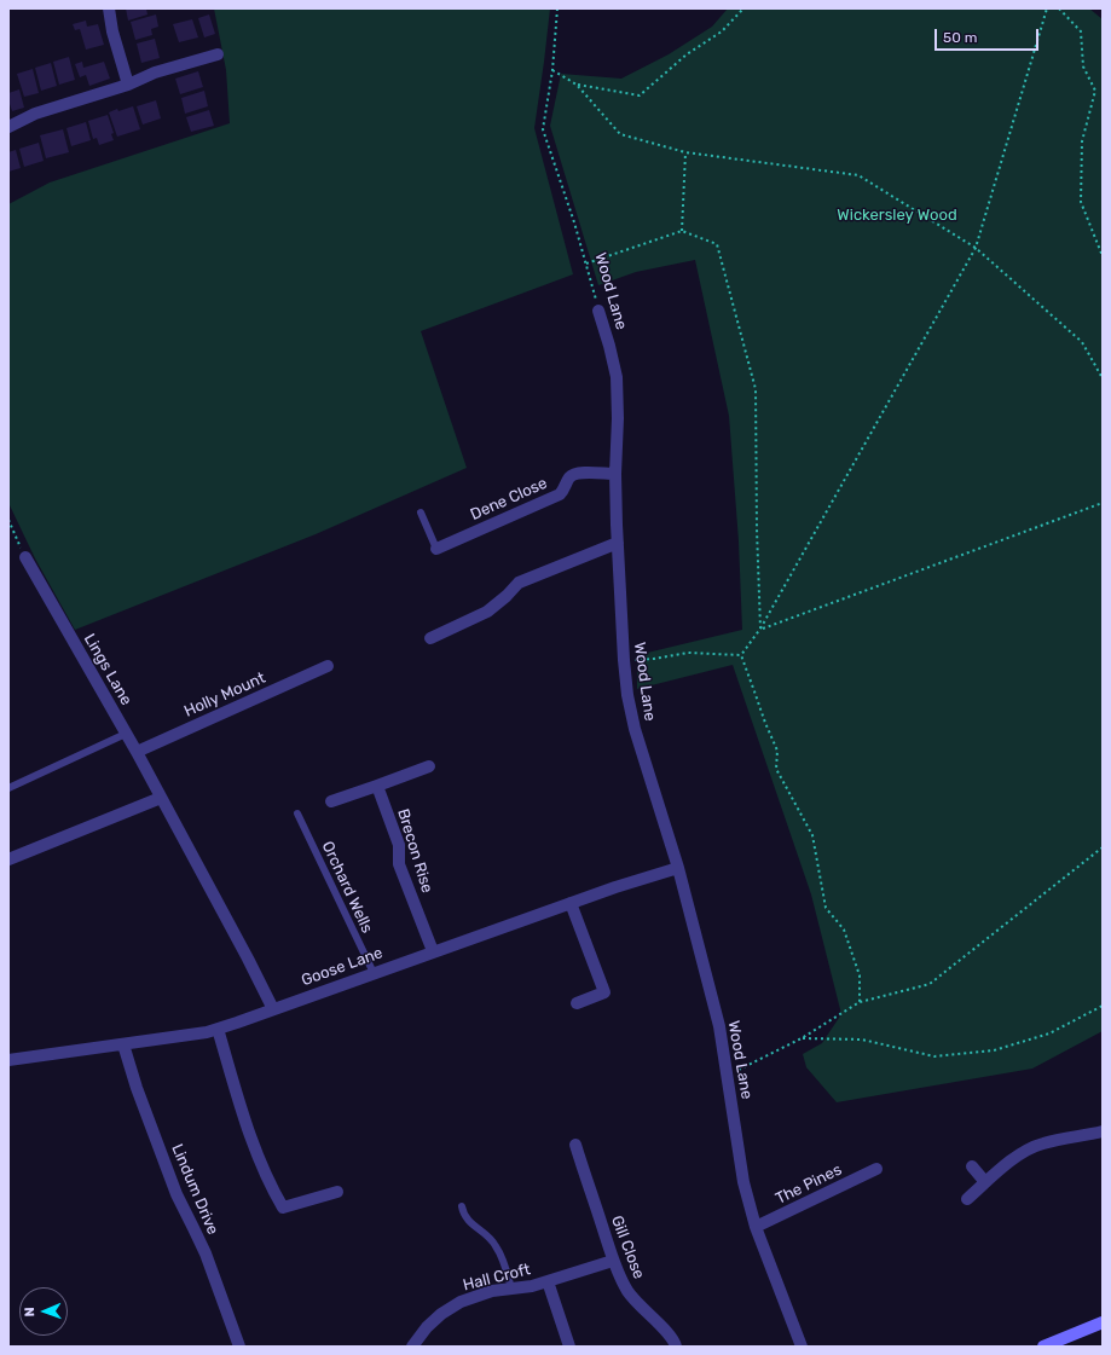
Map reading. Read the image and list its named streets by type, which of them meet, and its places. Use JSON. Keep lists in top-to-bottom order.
{
  "streets": {
    "street": [
      "Wood Lane",
      "Dene Close",
      "Lings Lane",
      "Holly Mount",
      "Brecon Rise",
      "Goose Lane",
      "The Pines",
      "Lindum Drive",
      "Gill Close",
      "Hall Croft"
    ],
    "lane": ["Orchard Wells"]
  },
  "crossings": [
    ["Wood Lane", "Dene Close"],
    ["Wood Lane", "Goose Lane"],
    ["Wood Lane", "The Pines"],
    ["Lings Lane", "Holly Mount"],
    ["Lings Lane", "Goose Lane"],
    ["Brecon Rise", "Goose Lane"],
    ["Orchard Wells", "Goose Lane"],
    ["Goose Lane", "Lindum Drive"],
    ["Gill Close", "Hall Croft"]
  ],
  "parks": ["Wickersley Wood"],
  "scale_bar": "50 m",
  "north": "left"
}
